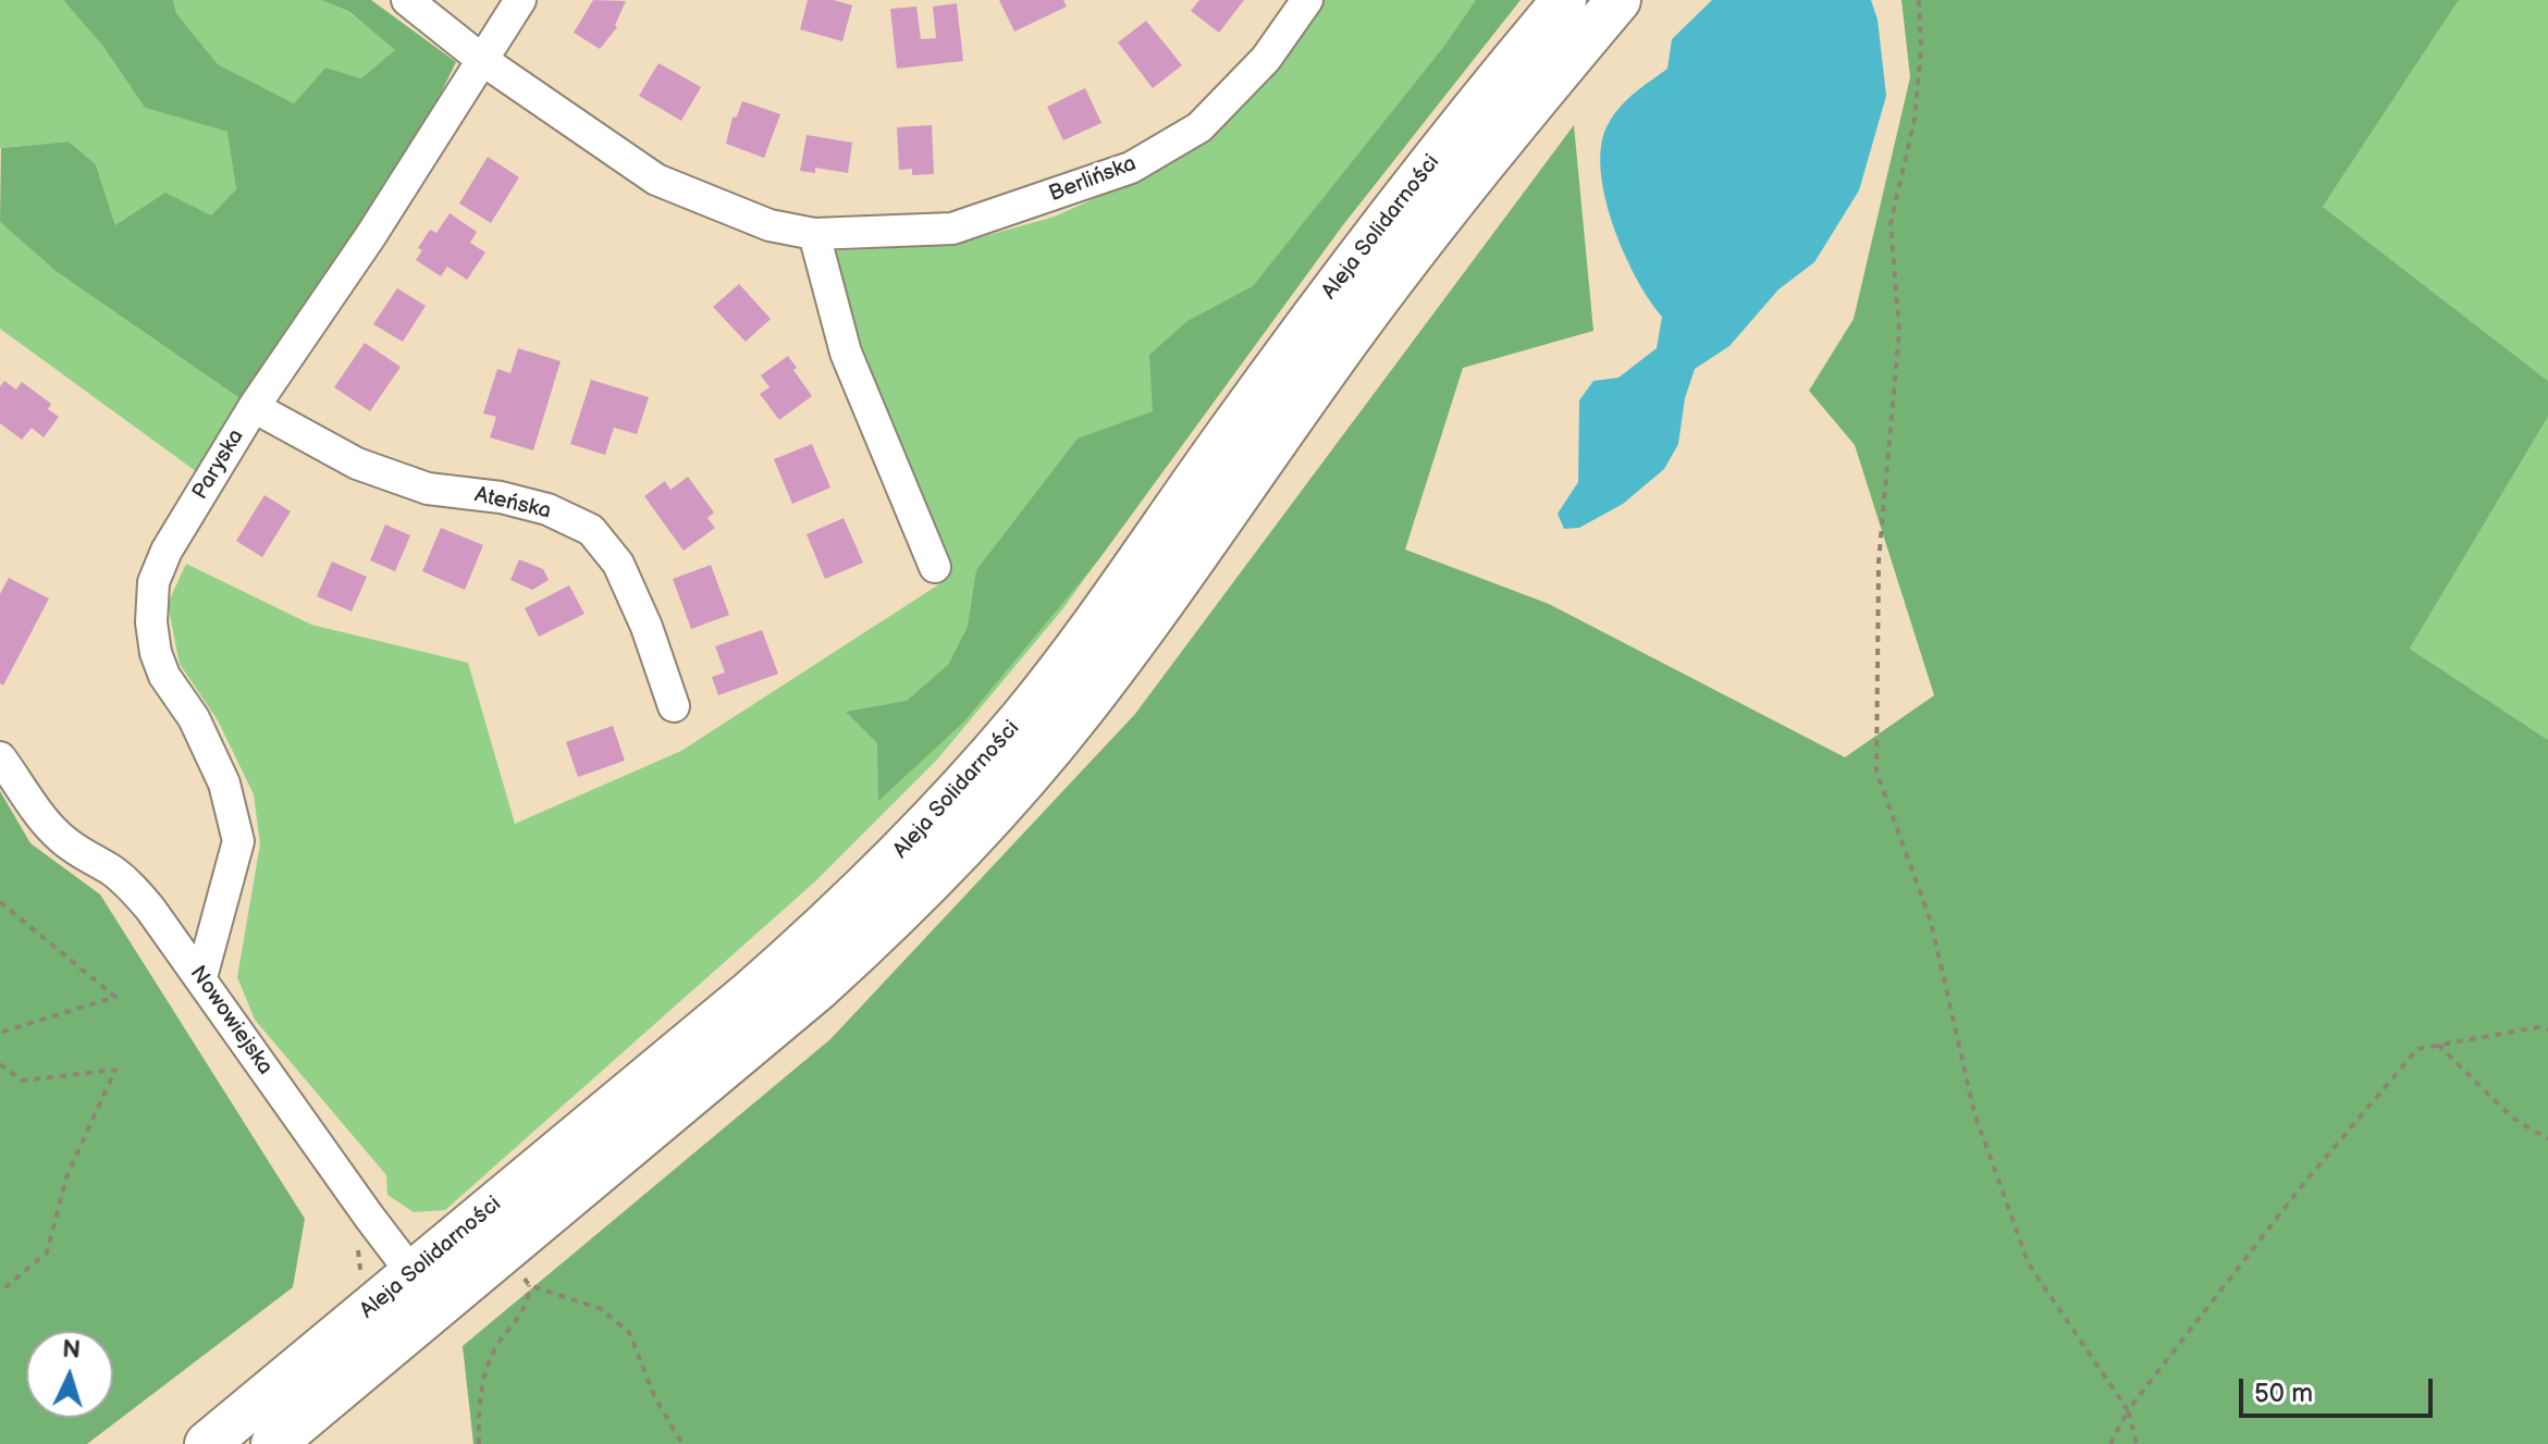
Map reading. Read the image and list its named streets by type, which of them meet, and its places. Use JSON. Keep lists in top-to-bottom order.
{
  "streets": {
    "main road": ["Aleja Solidarności"],
    "street": [
      "Berlińska",
      "Paryska",
      "Ateńska",
      "Nowowiejska"
    ]
  },
  "crossings": [
    ["Berlińska", "Paryska"],
    ["Aleja Solidarności", "Nowowiejska"],
    ["Paryska", "Ateńska"],
    ["Paryska", "Nowowiejska"]
  ],
  "scale_bar": "50 m",
  "north": "top"
}
